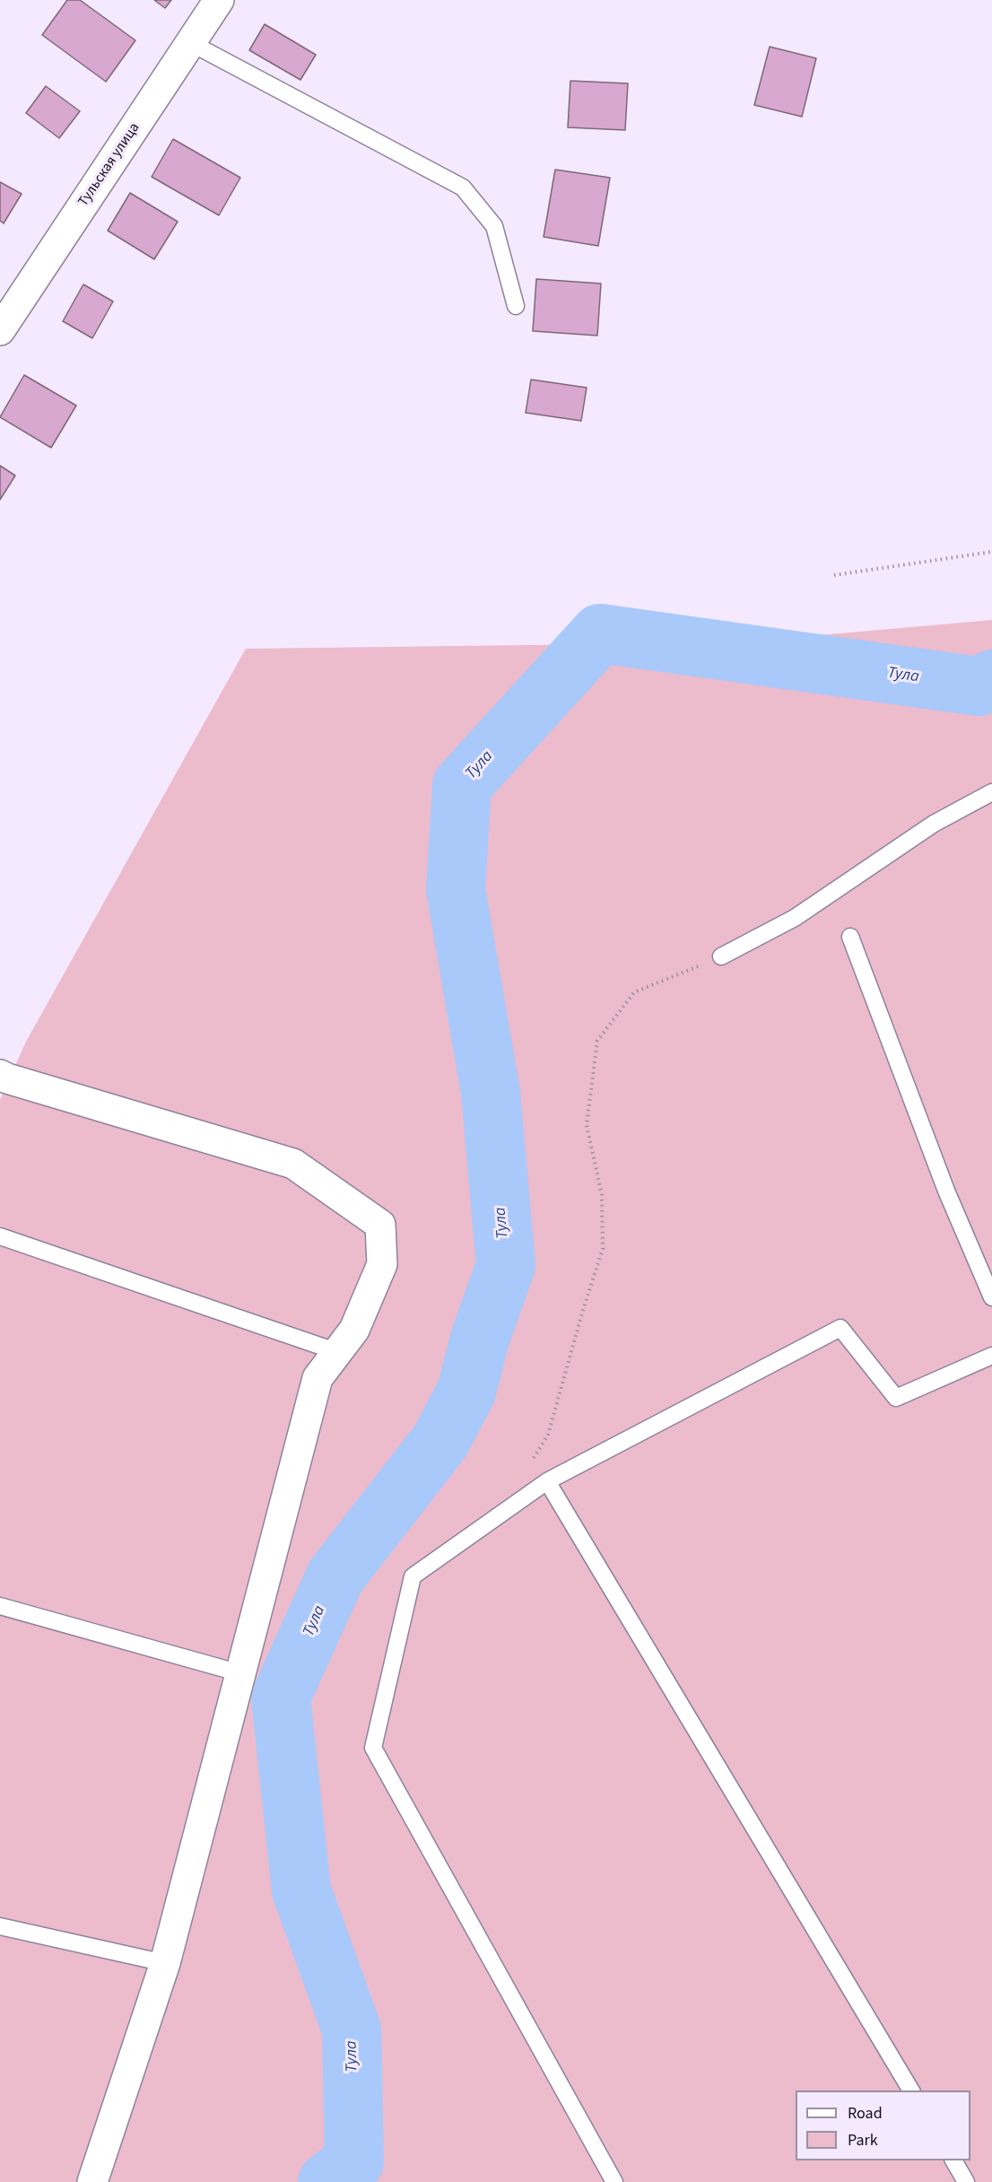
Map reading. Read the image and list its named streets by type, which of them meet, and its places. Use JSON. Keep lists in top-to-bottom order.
{
  "streets": {
    "street": ["Тульская улица"]
  },
  "water": ["Тула"],
  "legend": ["Road", "Park"]
}
